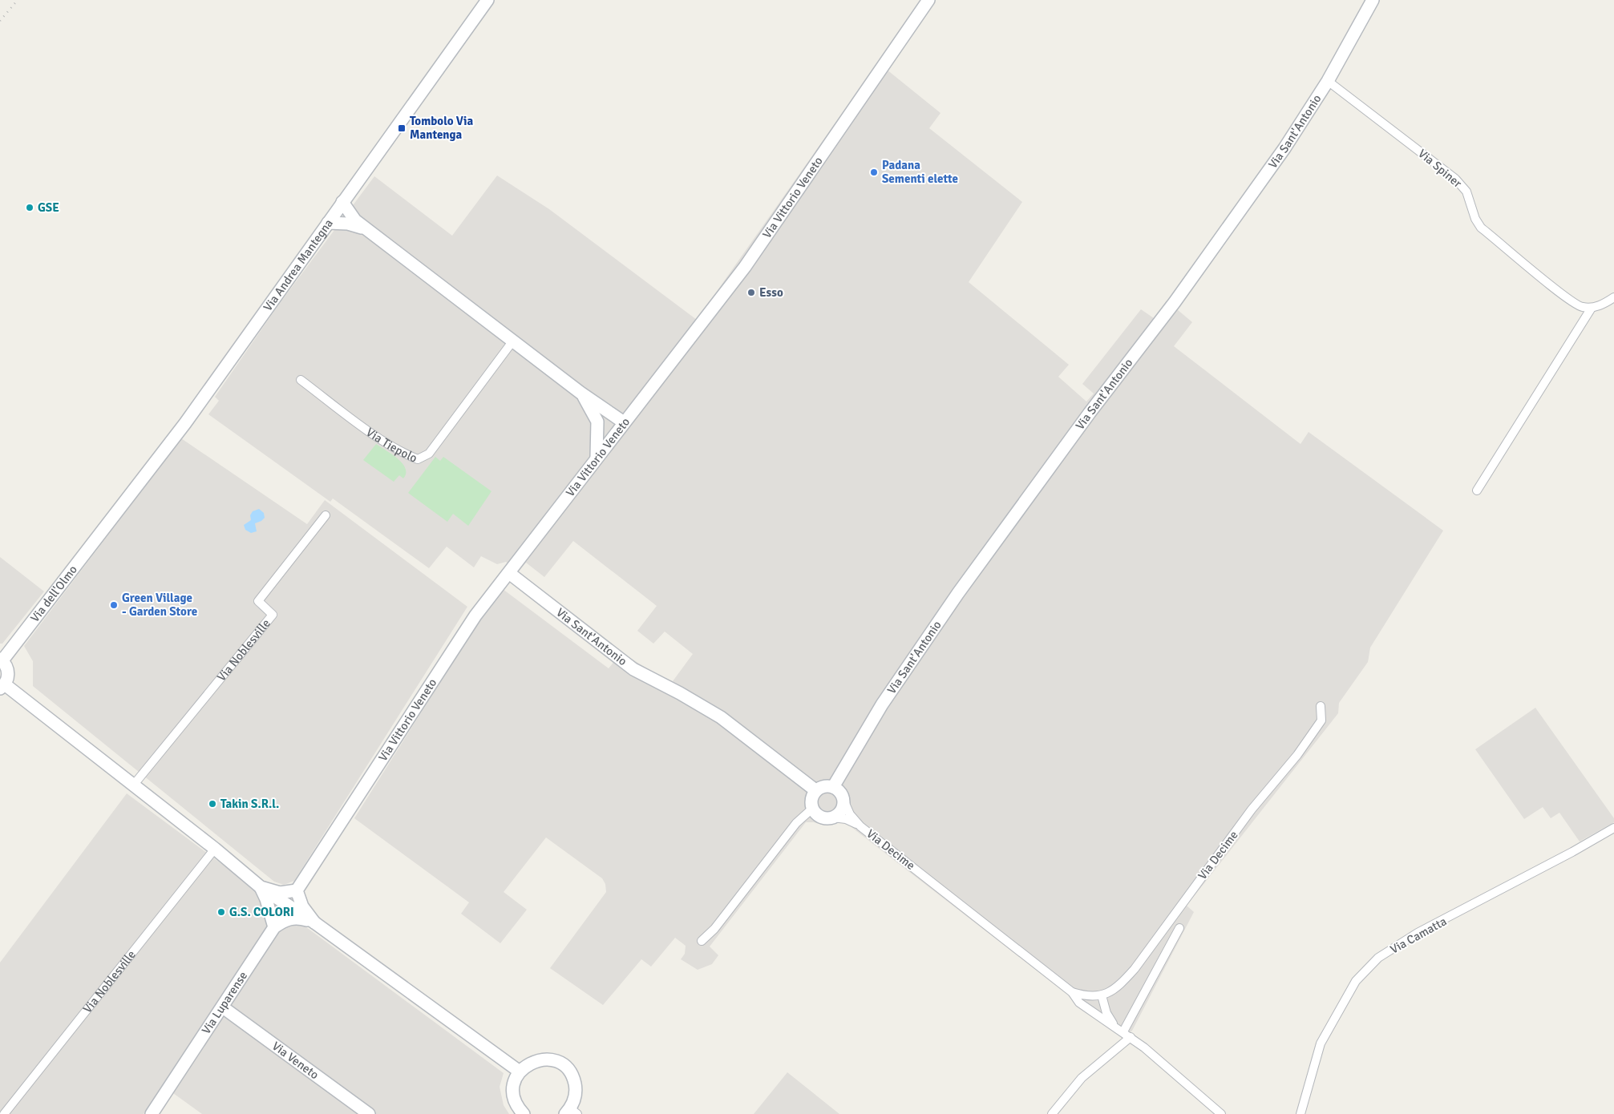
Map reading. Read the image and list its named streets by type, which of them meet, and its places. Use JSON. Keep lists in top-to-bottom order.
{
  "streets": {
    "street": [
      "Via Sant'Antonio",
      "Via Spiner",
      "Via Vittorio Veneto",
      "Via Andrea Mantegna",
      "Via Tiepolo",
      "Via dell'Olmo",
      "Via Noblesville",
      "Via Decime",
      "Via Camatta",
      "Via Luparense",
      "Via Veneto"
    ]
  },
  "crossings": [
    ["Via Sant'Antonio", "Via Spiner"],
    ["Via Sant'Antonio", "Via Vittorio Veneto"],
    ["Via Sant'Antonio", "Via Decime"],
    ["Via Andrea Mantegna", "Via dell'Olmo"],
    ["Via Luparense", "Via Veneto"]
  ],
  "places": {
    "transit": ["Tombolo Via Mantenga"],
    "other": [
      "Padana Sementi elette",
      "GSE",
      "Esso",
      "Green Village - Garden Store",
      "Takin S.R.l.",
      "G.S. COLORI"
    ]
  }
}
